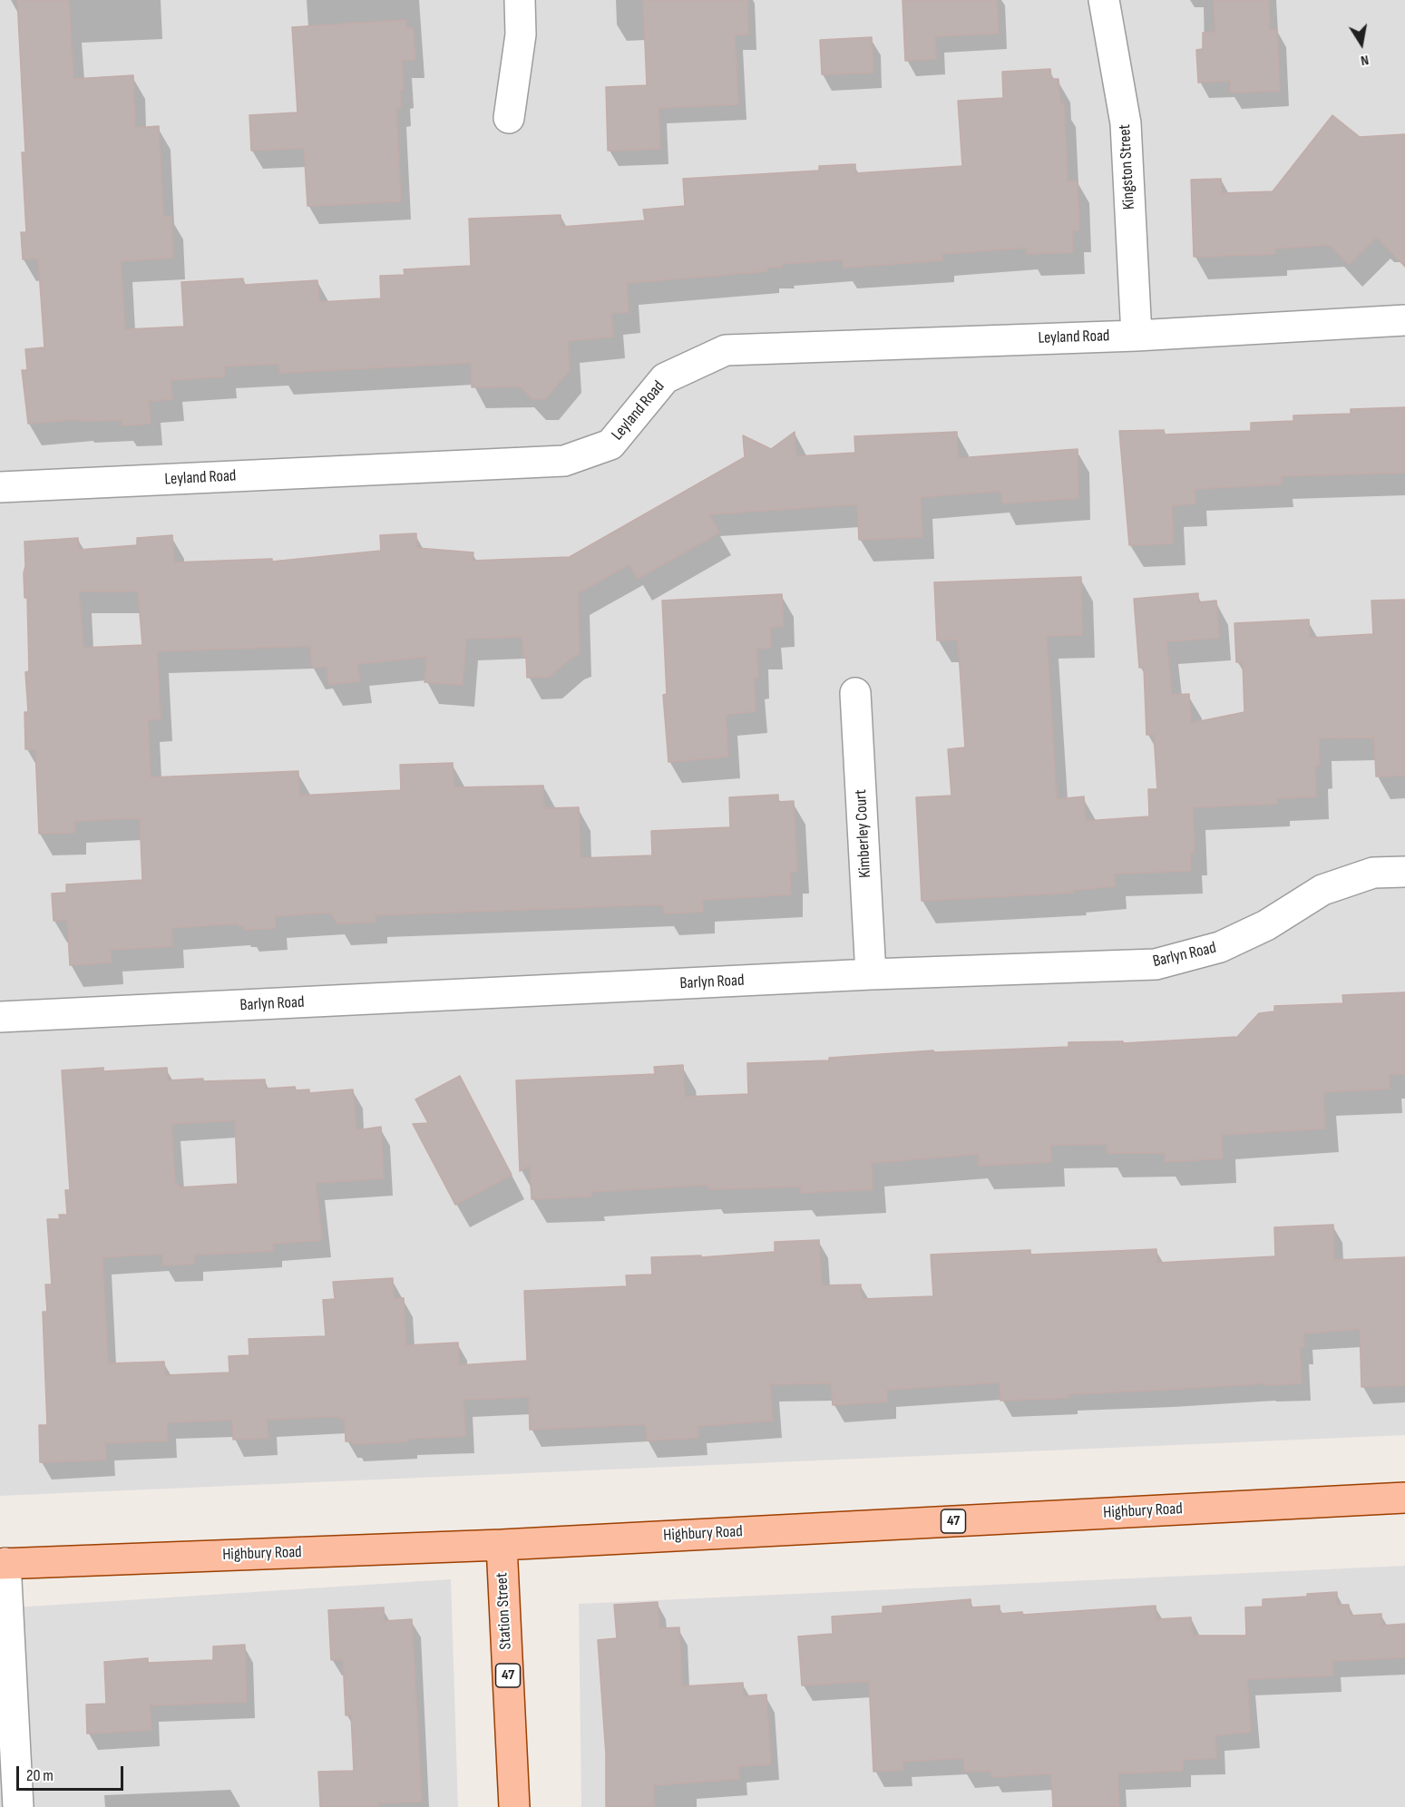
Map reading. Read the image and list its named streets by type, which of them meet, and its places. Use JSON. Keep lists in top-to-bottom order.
{
  "streets": {
    "main road": ["Highbury Road", "47", "Station Street"],
    "street": [
      "Kingston Street",
      "Leyland Road",
      "Kimberley Court",
      "Barlyn Road"
    ]
  },
  "crossings": [
    ["Kingston Street", "Leyland Road"],
    ["Kimberley Court", "Barlyn Road"],
    ["Highbury Road", "Station Street"]
  ],
  "scale_bar": "20 m",
  "north": "bottom"
}
